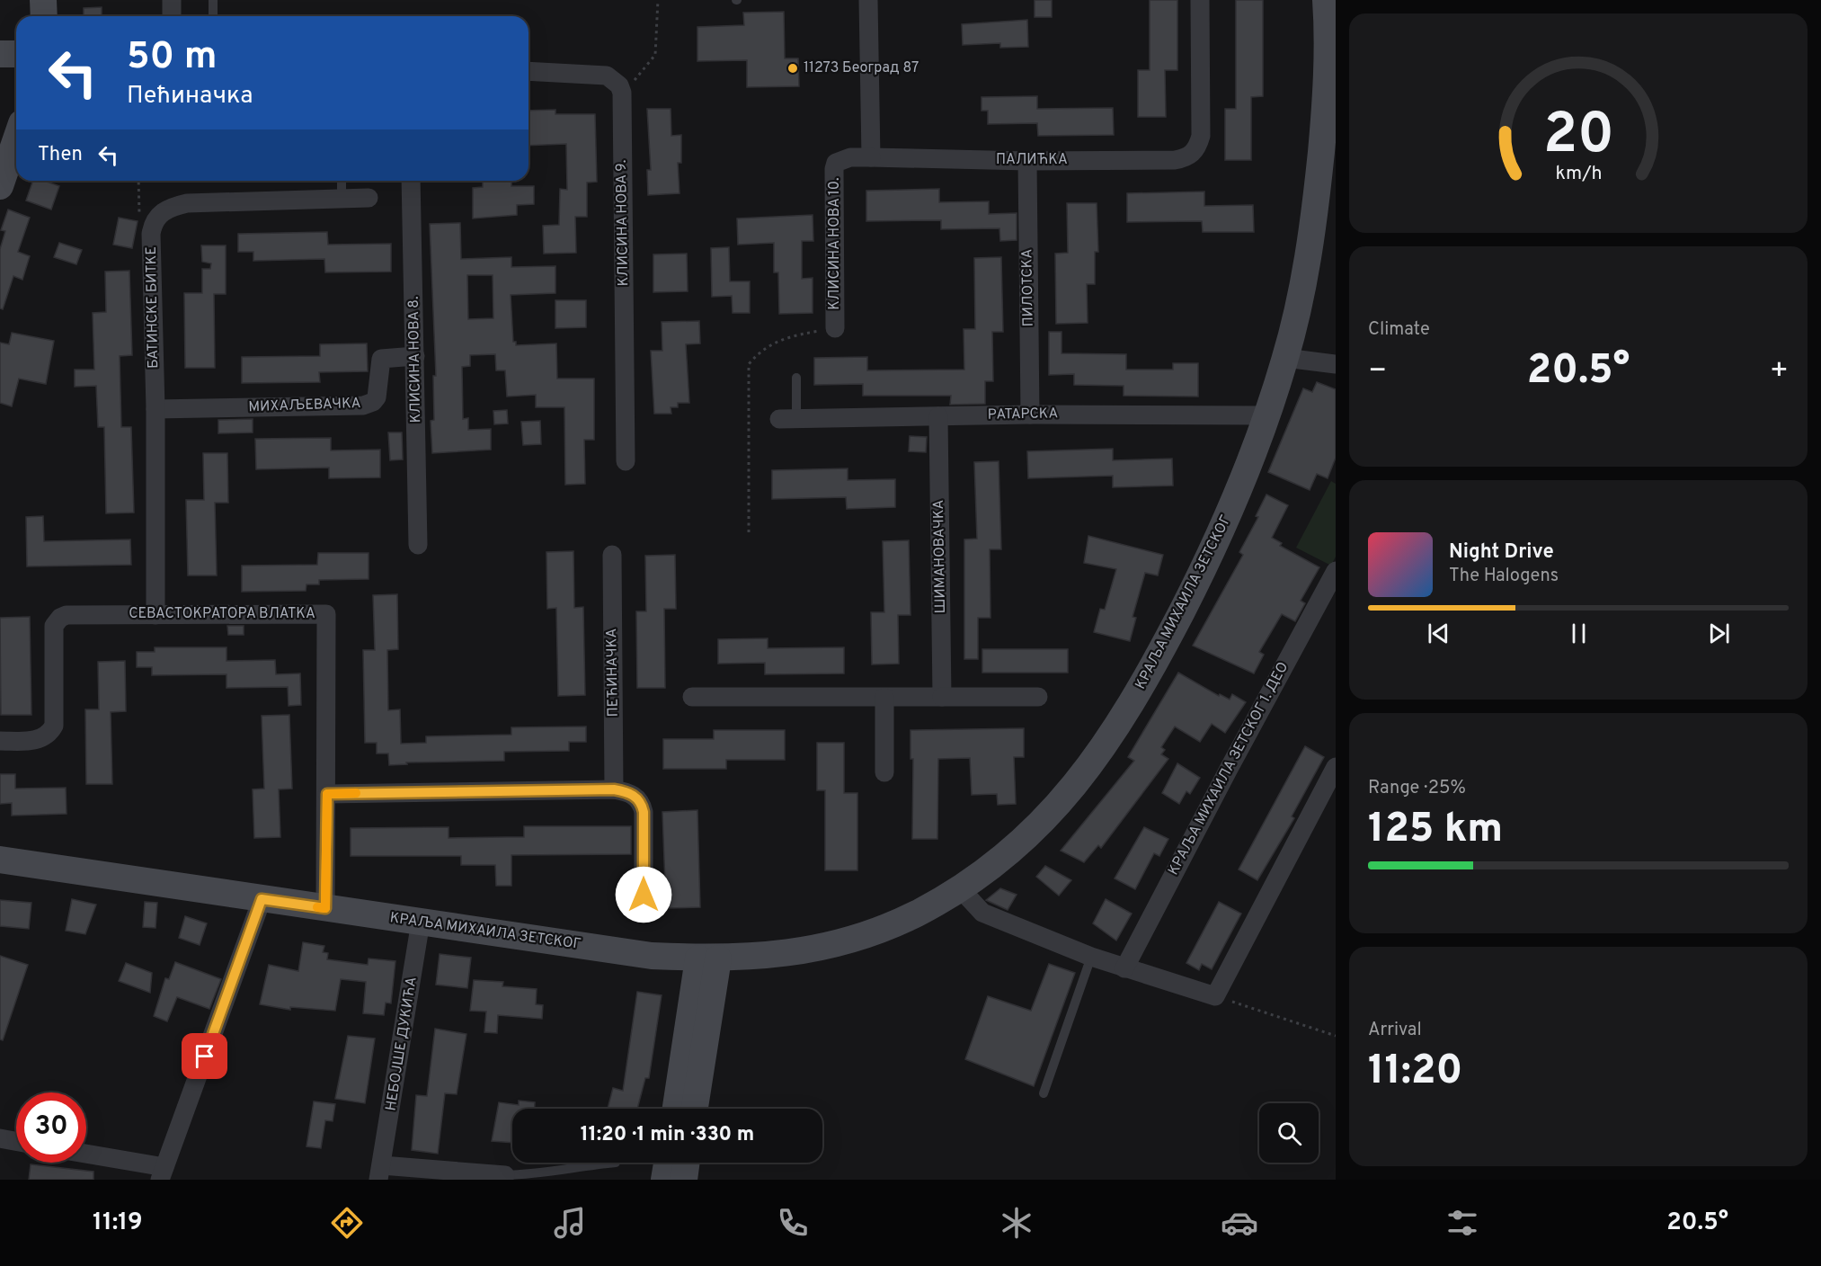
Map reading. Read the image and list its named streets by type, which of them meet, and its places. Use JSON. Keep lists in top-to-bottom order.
{
  "streets": {
    "street": [
      "ПАЛИЋКА",
      "КЛИСИНА НОВА 9.",
      "КЛИСИНА НОВА 10.",
      "ПИЛОТСКА",
      "БАТИНСКЕ БИТКЕ",
      "КЛИСИНА НОВА 8.",
      "МИХАЉЕВАЧКА",
      "РАТАРСКА",
      "ШИМАНОВАЧКА",
      "КРАЉА МИХАИЛА ЗЕТСКОГ",
      "СЕВАСТОКРАТОРА ВЛАТКА",
      "ПЕЋИНАЧКА",
      "КРАЉА МИХАИЛА ЗЕТСКОГ 1. ДЕО",
      "НЕБОЈШЕ ДУКИЋА"
    ]
  },
  "crossings": [
    ["ПАЛИЋКА", "КЛИСИНА НОВА 10."],
    ["ПАЛИЋКА", "ПИЛОТСКА"],
    ["ПИЛОТСКА", "РАТАРСКА"],
    ["БАТИНСКЕ БИТКЕ", "МИХАЉЕВАЧКА"],
    ["БАТИНСКЕ БИТКЕ", "СЕВАСТОКРАТОРА ВЛАТКА"],
    ["КЛИСИНА НОВА 8.", "МИХАЉЕВАЧКА"],
    ["РАТАРСКА", "ШИМАНОВАЧКА"],
    ["РАТАРСКА", "КРАЉА МИХАИЛА ЗЕТСКОГ"],
    ["КРАЉА МИХАИЛА ЗЕТСКОГ", "СЕВАСТОКРАТОРА ВЛАТКА"],
    ["КРАЉА МИХАИЛА ЗЕТСКОГ", "НЕБОЈШЕ ДУКИЋА"]
  ],
  "places": ["11273 Београд 87"],
  "page": {
    "turn": ["50 m", "Пећиначка"],
    "then": "Then",
    "tile": [
      "Climate",
      ["Range · 25%", "125 km"],
      ["Arrival", "11:20"]
    ],
    "heat": ["−", "20.5°", "+"],
    "song": ["Night Drive", "The Halogens"],
    "limit": "30",
    "trip": "11:20 · 1 min · 330 m",
    "tabs": ["11:19", "20.5°"],
    "gauge": ["20", "km/h"]
  }
}
